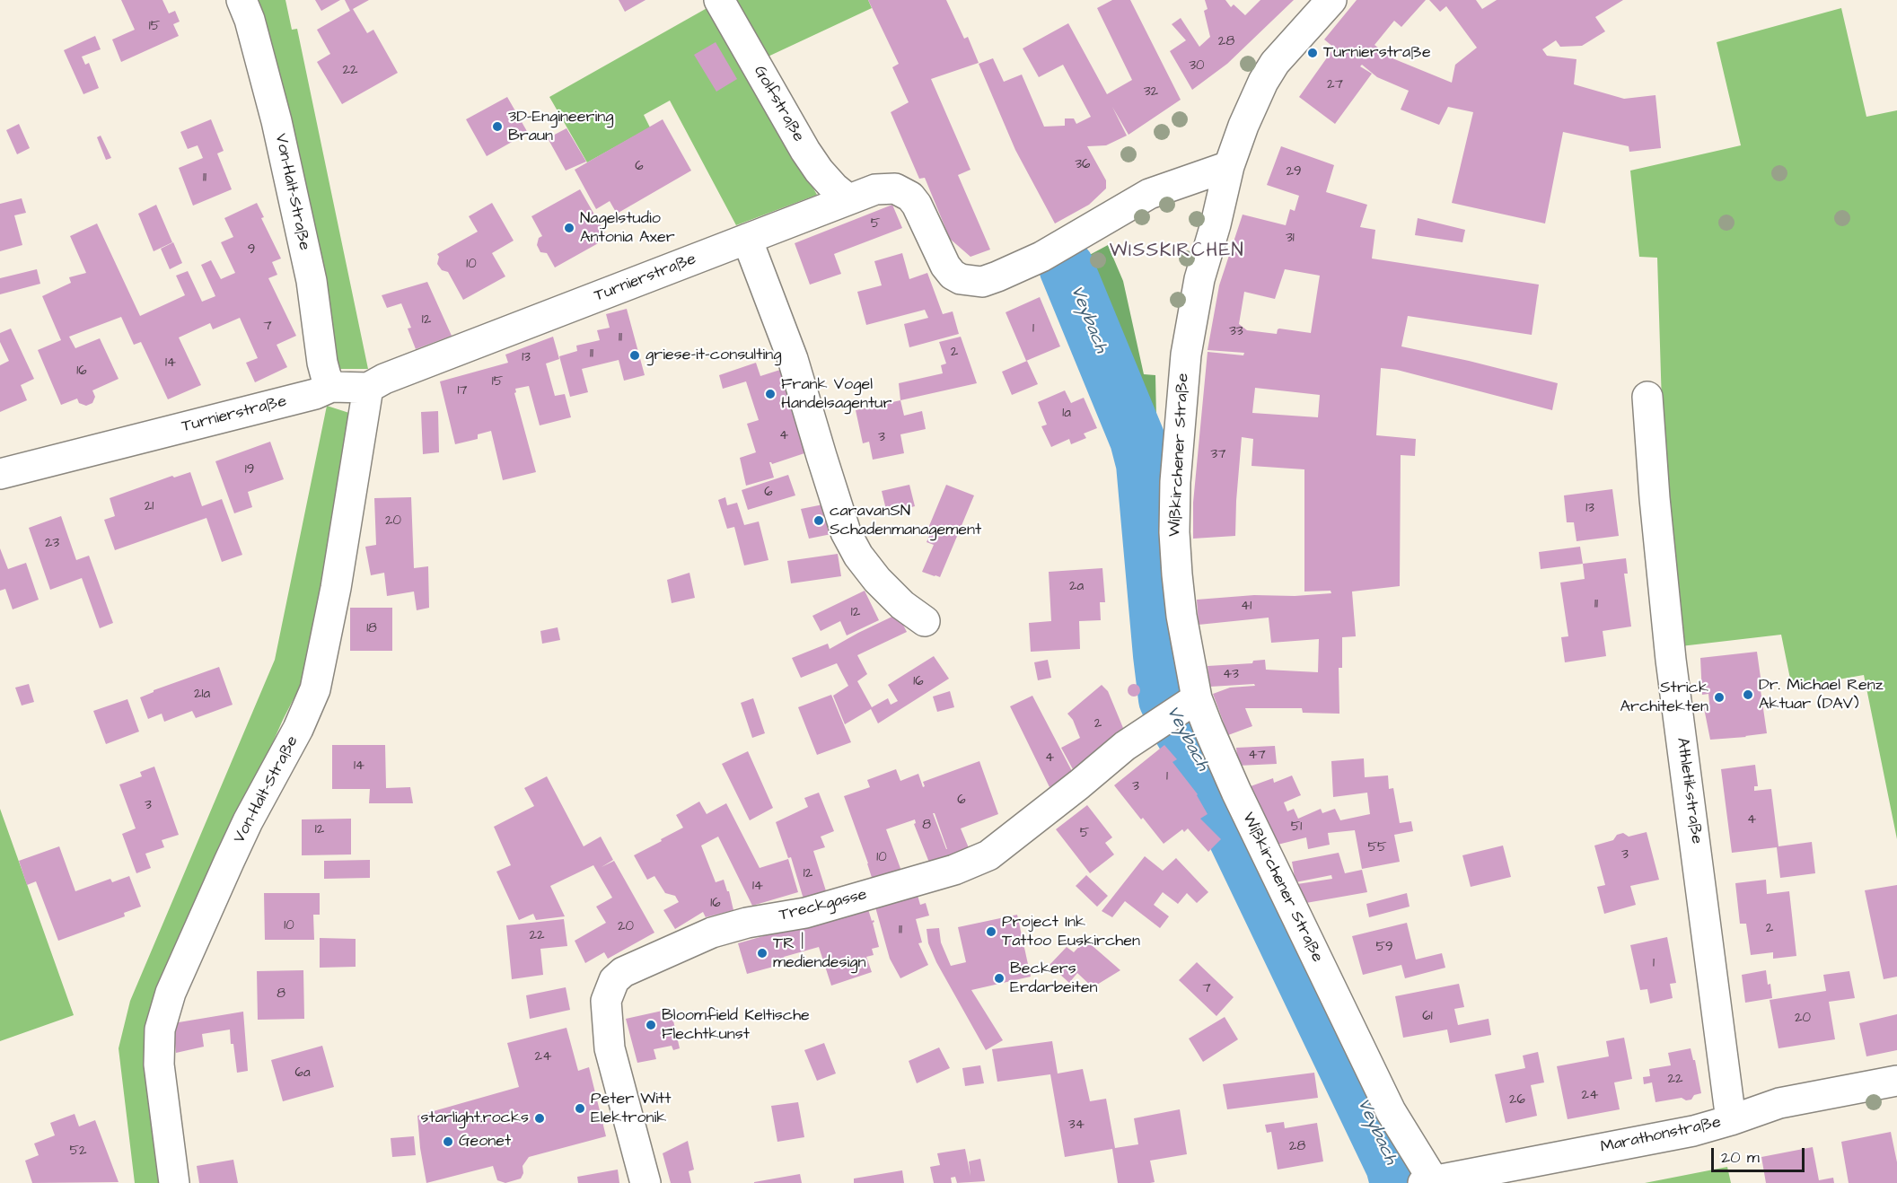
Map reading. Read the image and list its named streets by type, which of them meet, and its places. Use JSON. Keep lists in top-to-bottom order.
{
  "streets": {
    "street": [
      "Golfstraße",
      "Von-Halt-Straße",
      "Turnierstraße",
      "Wißkirchener Straße",
      "Athletikstraße",
      "Treckgasse",
      "Marathonstraße"
    ]
  },
  "crossings": [
    ["Golfstraße", "Turnierstraße"],
    ["Von-Halt-Straße", "Turnierstraße"],
    ["Turnierstraße", "Wißkirchener Straße"],
    ["Wißkirchener Straße", "Treckgasse"],
    ["Wißkirchener Straße", "Marathonstraße"],
    ["Athletikstraße", "Marathonstraße"]
  ],
  "districts": ["WISSKIRCHEN"],
  "water": ["Veybach"],
  "places": [
    "Turnierstraße",
    "3D-Engineering Braun",
    "Nagelstudio Antonia Axer",
    "griese-it-consulting",
    "Frank Vogel Handelsagentur",
    "caravanSN Schadenmanagement",
    "Dr. Michael Renz Aktuar (DAV)",
    "Strick Architekten",
    "Project Ink Tattoo Euskirchen",
    "TR | mediendesign",
    "Beckers Erdarbeiten",
    "Bloomfield Keltische Flechtkunst",
    "Peter Witt Elektronik",
    "starlight.rocks",
    "Geonet"
  ],
  "house_numbers": [
    "15",
    "28",
    "30",
    "22",
    "27",
    "32",
    "36",
    "6",
    "29",
    "11",
    "5",
    "31",
    "9",
    "10",
    "12",
    "7",
    "1",
    "33",
    "11",
    "2",
    "11",
    "13",
    "14",
    "16",
    "15",
    "17",
    "1a",
    "4",
    "3",
    "37",
    "19",
    "6",
    "21",
    "13",
    "20",
    "23",
    "2a",
    "11",
    "41",
    "12",
    "18",
    "43",
    "16",
    "21a",
    "2",
    "47",
    "4",
    "14",
    "1",
    "3",
    "6",
    "3",
    "4",
    "8",
    "51",
    "12",
    "5",
    "55",
    "3",
    "10",
    "12",
    "14",
    "16",
    "10",
    "20",
    "2",
    "11",
    "22",
    "59",
    "1",
    "7",
    "8",
    "61",
    "20",
    "24",
    "6a",
    "22",
    "24",
    "26",
    "34",
    "28",
    "52"
  ],
  "scale_bar": "20 m"
}
